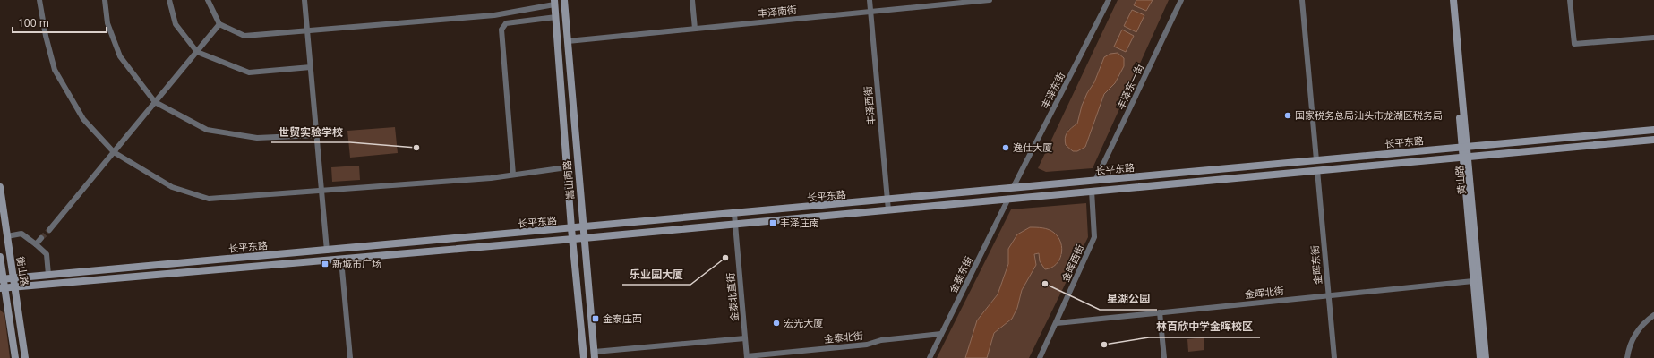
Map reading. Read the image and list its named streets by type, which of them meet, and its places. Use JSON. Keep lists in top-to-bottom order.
{
  "streets": {
    "street": [
      "丰泽南街",
      "丰泽东一街",
      "丰泽东街",
      "丰泽西街",
      "长平东路",
      "嵩山南路",
      "黄山路",
      "金晖西街",
      "金晖东街",
      "衡山路",
      "金泰东街",
      "金晖北街",
      "金泰北直街",
      "金泰北街"
    ]
  },
  "crossings": [
    ["丰泽南街", "丰泽西街"],
    ["丰泽南街", "嵩山南路"],
    ["丰泽东一街", "长平东路"],
    ["丰泽东街", "长平东路"],
    ["丰泽西街", "长平东路"],
    ["长平东路", "嵩山南路"],
    ["长平东路", "黄山路"],
    ["长平东路", "金晖西街"],
    ["长平东路", "金晖东街"],
    ["长平东路", "衡山路"],
    ["长平东路", "金泰东街"],
    ["长平东路", "金泰北直街"],
    ["黄山路", "金晖北街"],
    ["金晖西街", "金晖北街"],
    ["金晖东街", "金晖北街"],
    ["金泰东街", "金泰北街"],
    ["金泰北直街", "金泰北街"]
  ],
  "places": {
    "other": [
      "国家税务总局汕头市龙湖区税务局",
      "世贸实验学校",
      "逸仕大厦",
      "乐业园大厦",
      "星湖公园",
      "宏光大厦",
      "林百欣中学金晖校区"
    ],
    "transit": ["丰泽庄南", "新城市广场", "金泰庄西"]
  },
  "scale_bar": "100 m"
}
